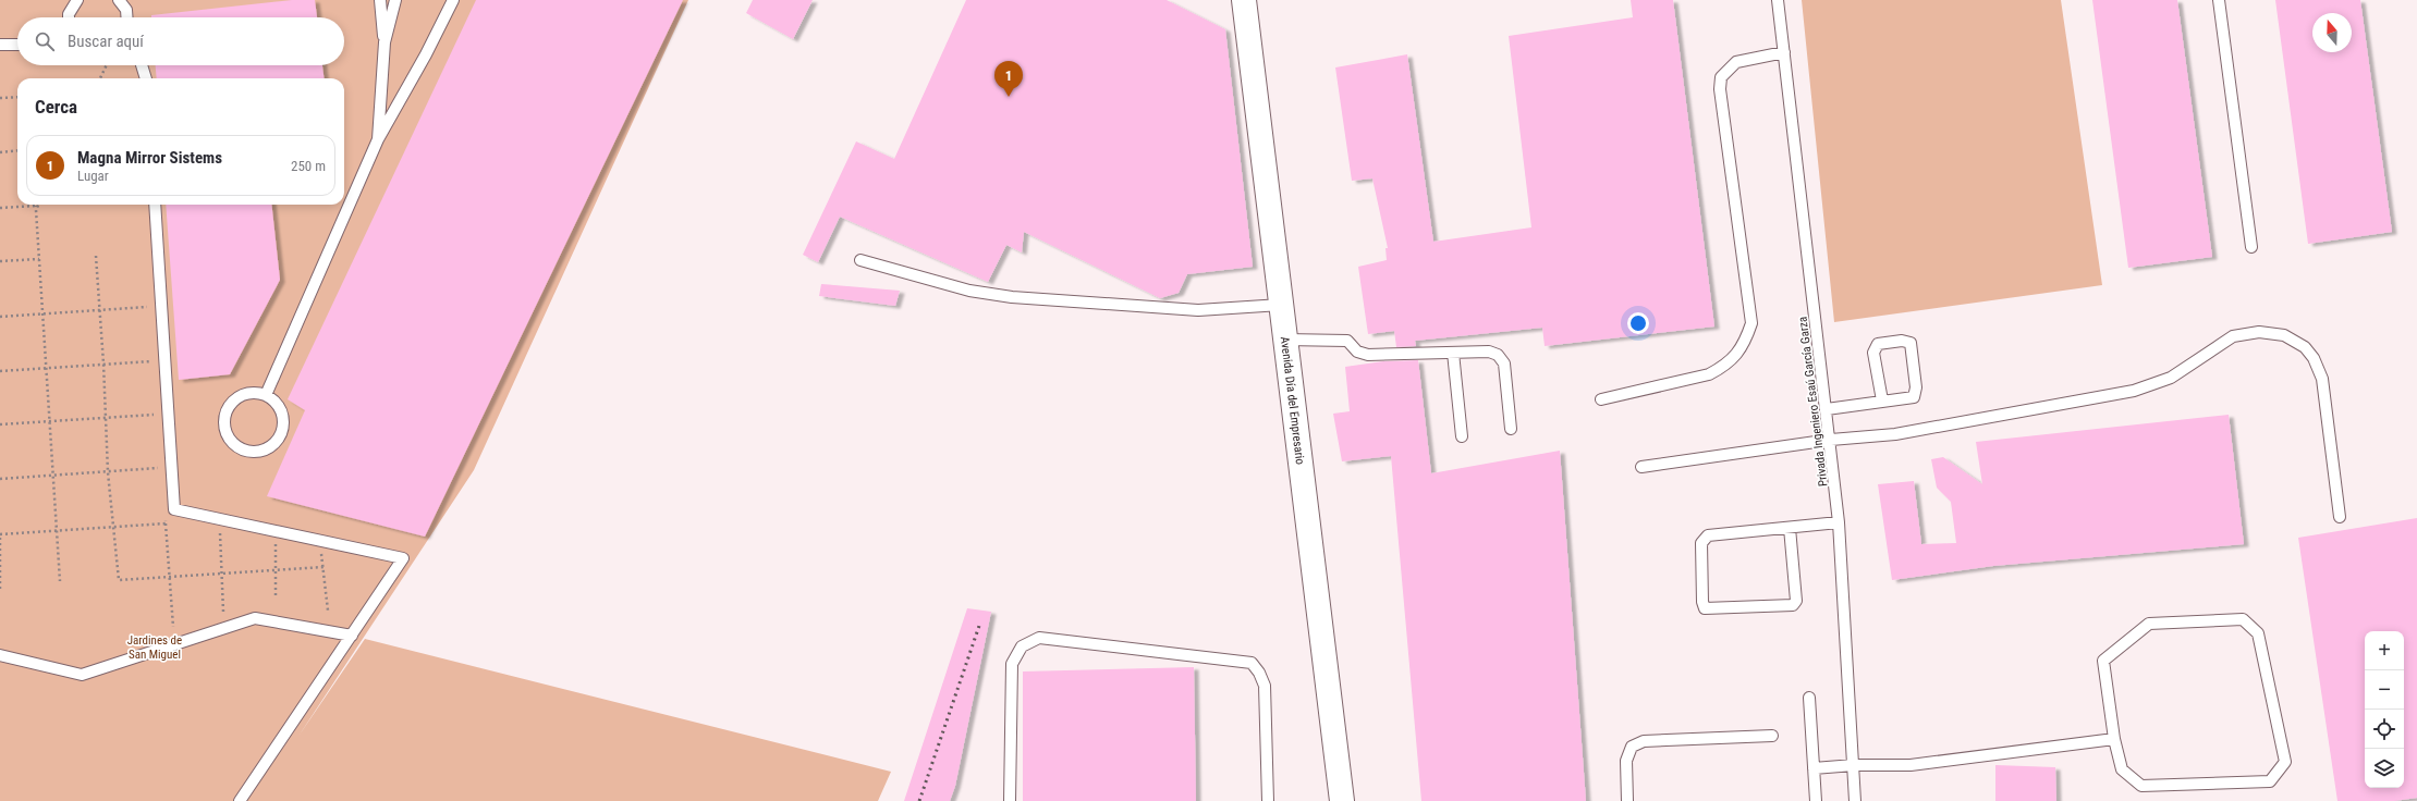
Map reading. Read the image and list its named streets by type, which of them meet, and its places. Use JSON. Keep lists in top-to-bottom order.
{
  "streets": {
    "street": ["Avenida Día del Empresario"],
    "lane": ["Privada Ingeniero Esaú García Garza"]
  },
  "parks": ["Jardines de San Miguel"],
  "north": "top",
  "page": {
    "search": "Buscar aquí",
    "pins": "1",
    "heading": "Cerca",
    "list": [
      {
        "mark": "1",
        "name": "Magna Mirror Sistems",
        "note": "Lugar",
        "value": "250 m"
      }
    ],
    "map_buttons": ["+", "−"]
  }
}
